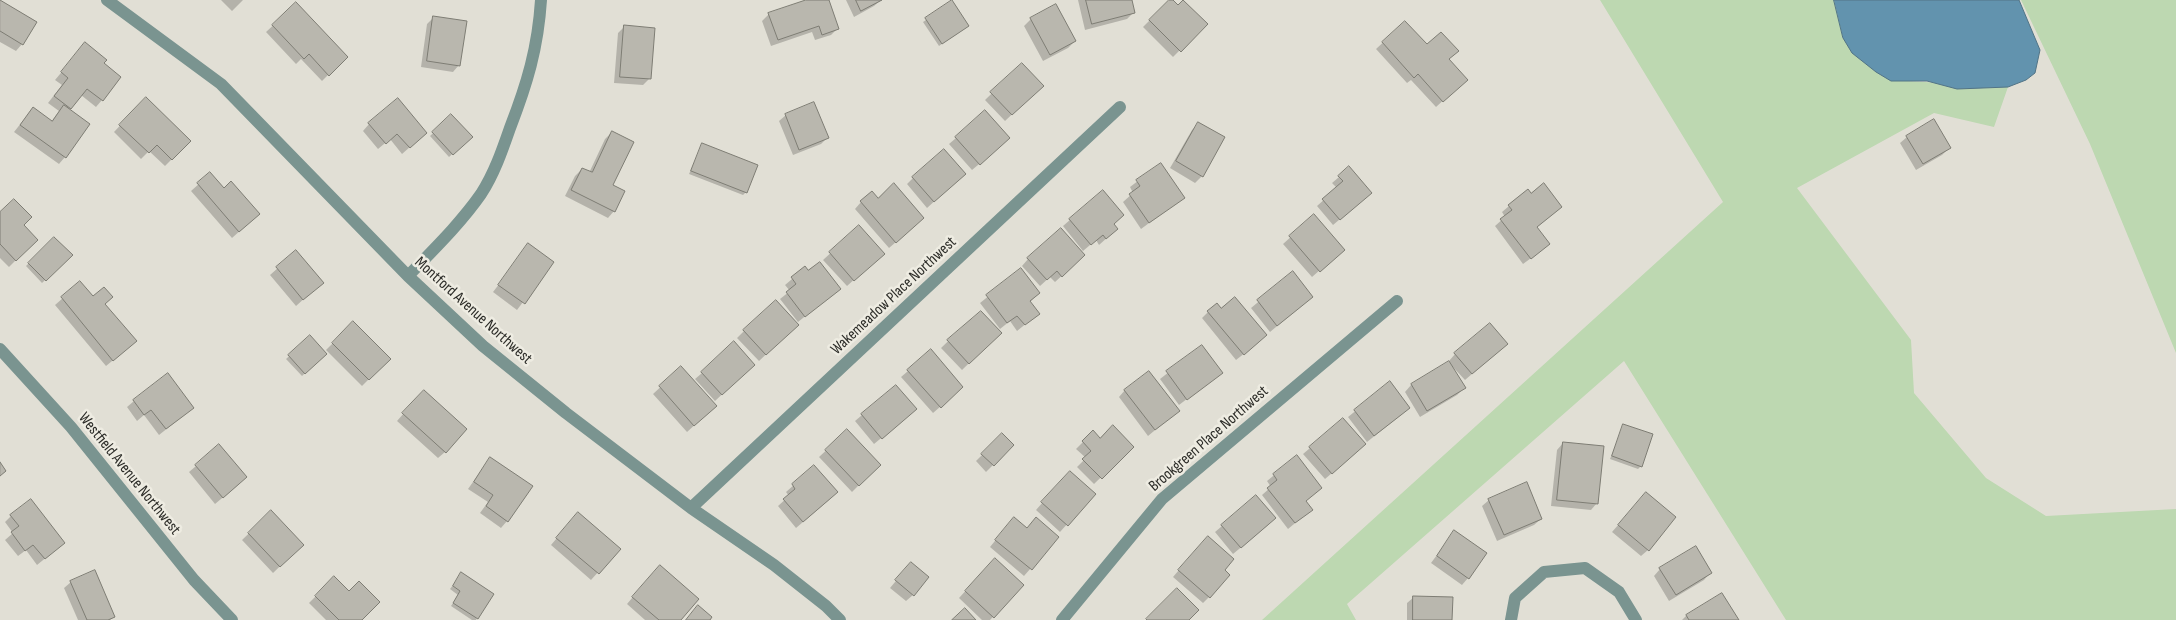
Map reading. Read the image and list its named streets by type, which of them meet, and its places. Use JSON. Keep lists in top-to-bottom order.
{
  "streets": {
    "street": [
      "Wakemeadow Place Northwest",
      "Montford Avenue Northwest",
      "Brookgreen Place Northwest",
      "Westfield Avenue Northwest"
    ]
  },
  "crossings": [
    ["Wakemeadow Place Northwest", "Montford Avenue Northwest"]
  ]
}
